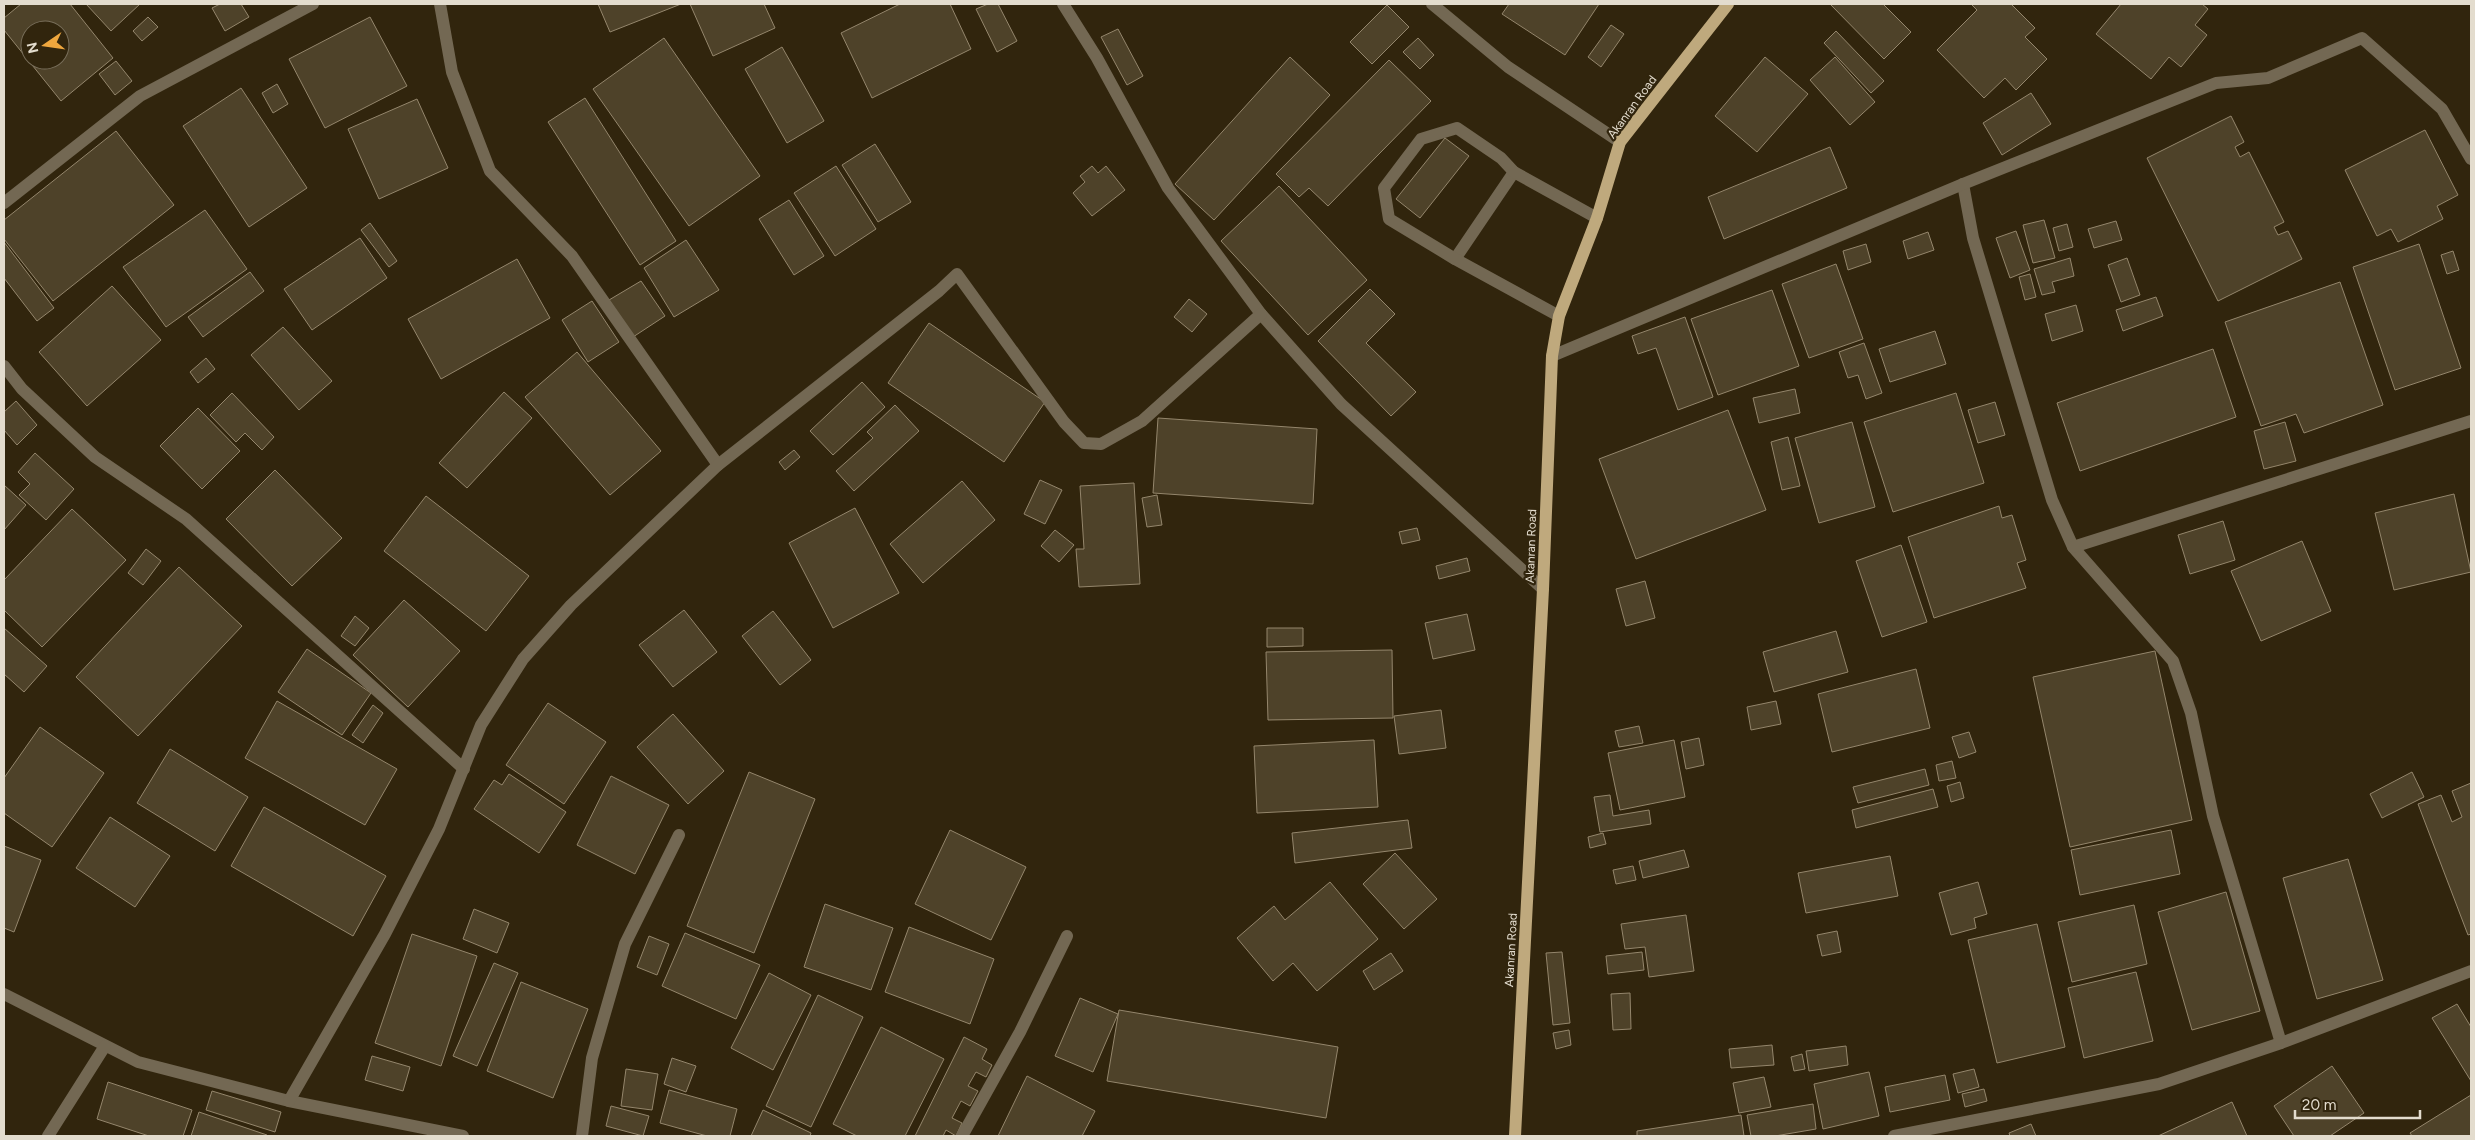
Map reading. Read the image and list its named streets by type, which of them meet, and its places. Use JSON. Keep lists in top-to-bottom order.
{
  "streets": {
    "main road": ["Akanran Road"]
  },
  "scale_bar": "20 m",
  "north": "left"
}
